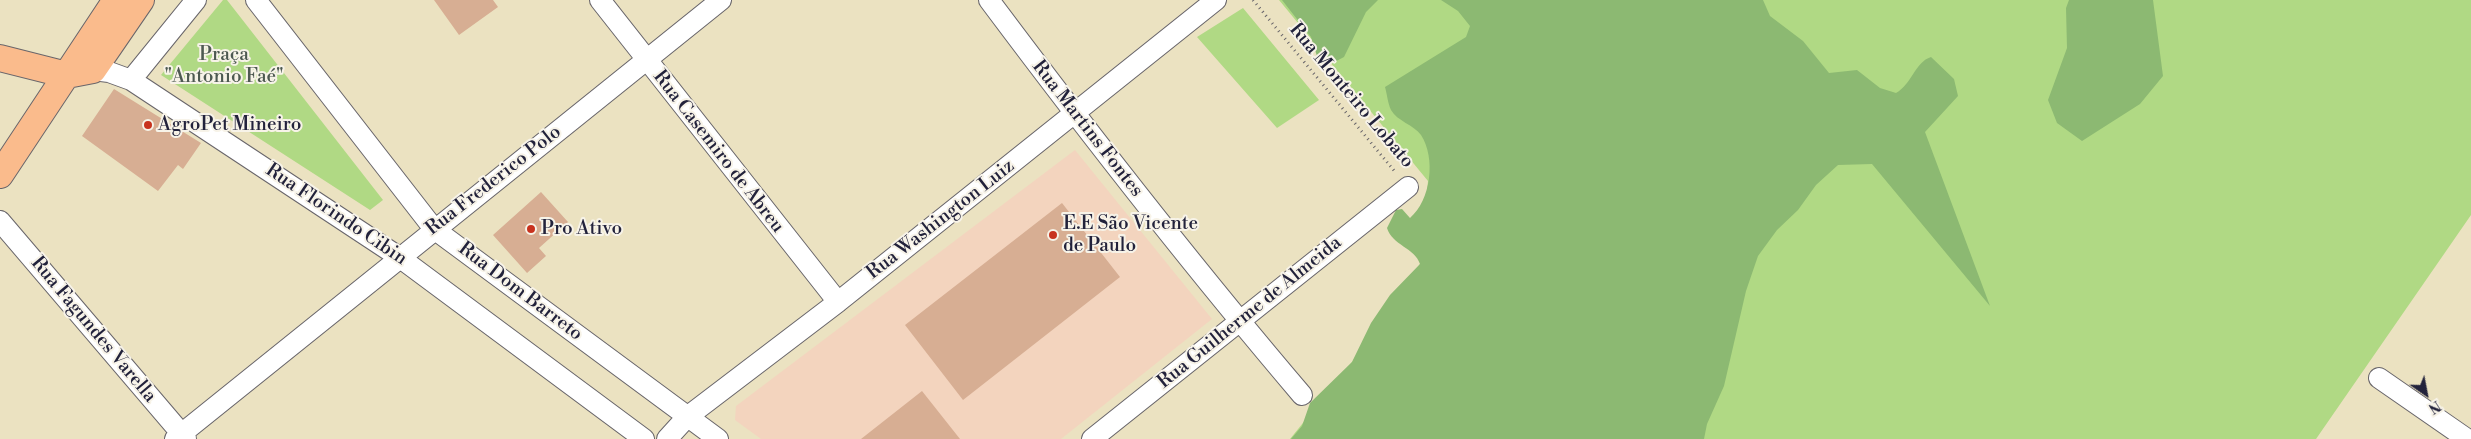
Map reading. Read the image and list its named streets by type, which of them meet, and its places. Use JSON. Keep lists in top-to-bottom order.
{
  "streets": {
    "main road": ["Rua Florindo Cibin"],
    "street": [
      "Rua Martins Fontes",
      "Rua Casemiro de Abreu",
      "Rua Frederico Polo",
      "Rua Washington Luiz",
      "Rua Dom Barreto",
      "Rua Guilherme de Almeida",
      "Rua Fagundes Varella"
    ],
    "path": ["Rua Monteiro Lobato"]
  },
  "crossings": [
    ["Rua Monteiro Lobato", "Rua Guilherme de Almeida"],
    ["Rua Martins Fontes", "Rua Washington Luiz"],
    ["Rua Martins Fontes", "Rua Guilherme de Almeida"],
    ["Rua Casemiro de Abreu", "Rua Frederico Polo"],
    ["Rua Casemiro de Abreu", "Rua Washington Luiz"],
    ["Rua Frederico Polo", "Rua Florindo Cibin"],
    ["Rua Frederico Polo", "Rua Dom Barreto"],
    ["Rua Frederico Polo", "Rua Fagundes Varella"],
    ["Rua Washington Luiz", "Rua Dom Barreto"]
  ],
  "parks": ["Praça \"Antonio Faé\""],
  "places": ["AgroPet Mineiro", "Pro Ativo", "E.E São Vicente de Paulo"],
  "north": "bottom right"
}
